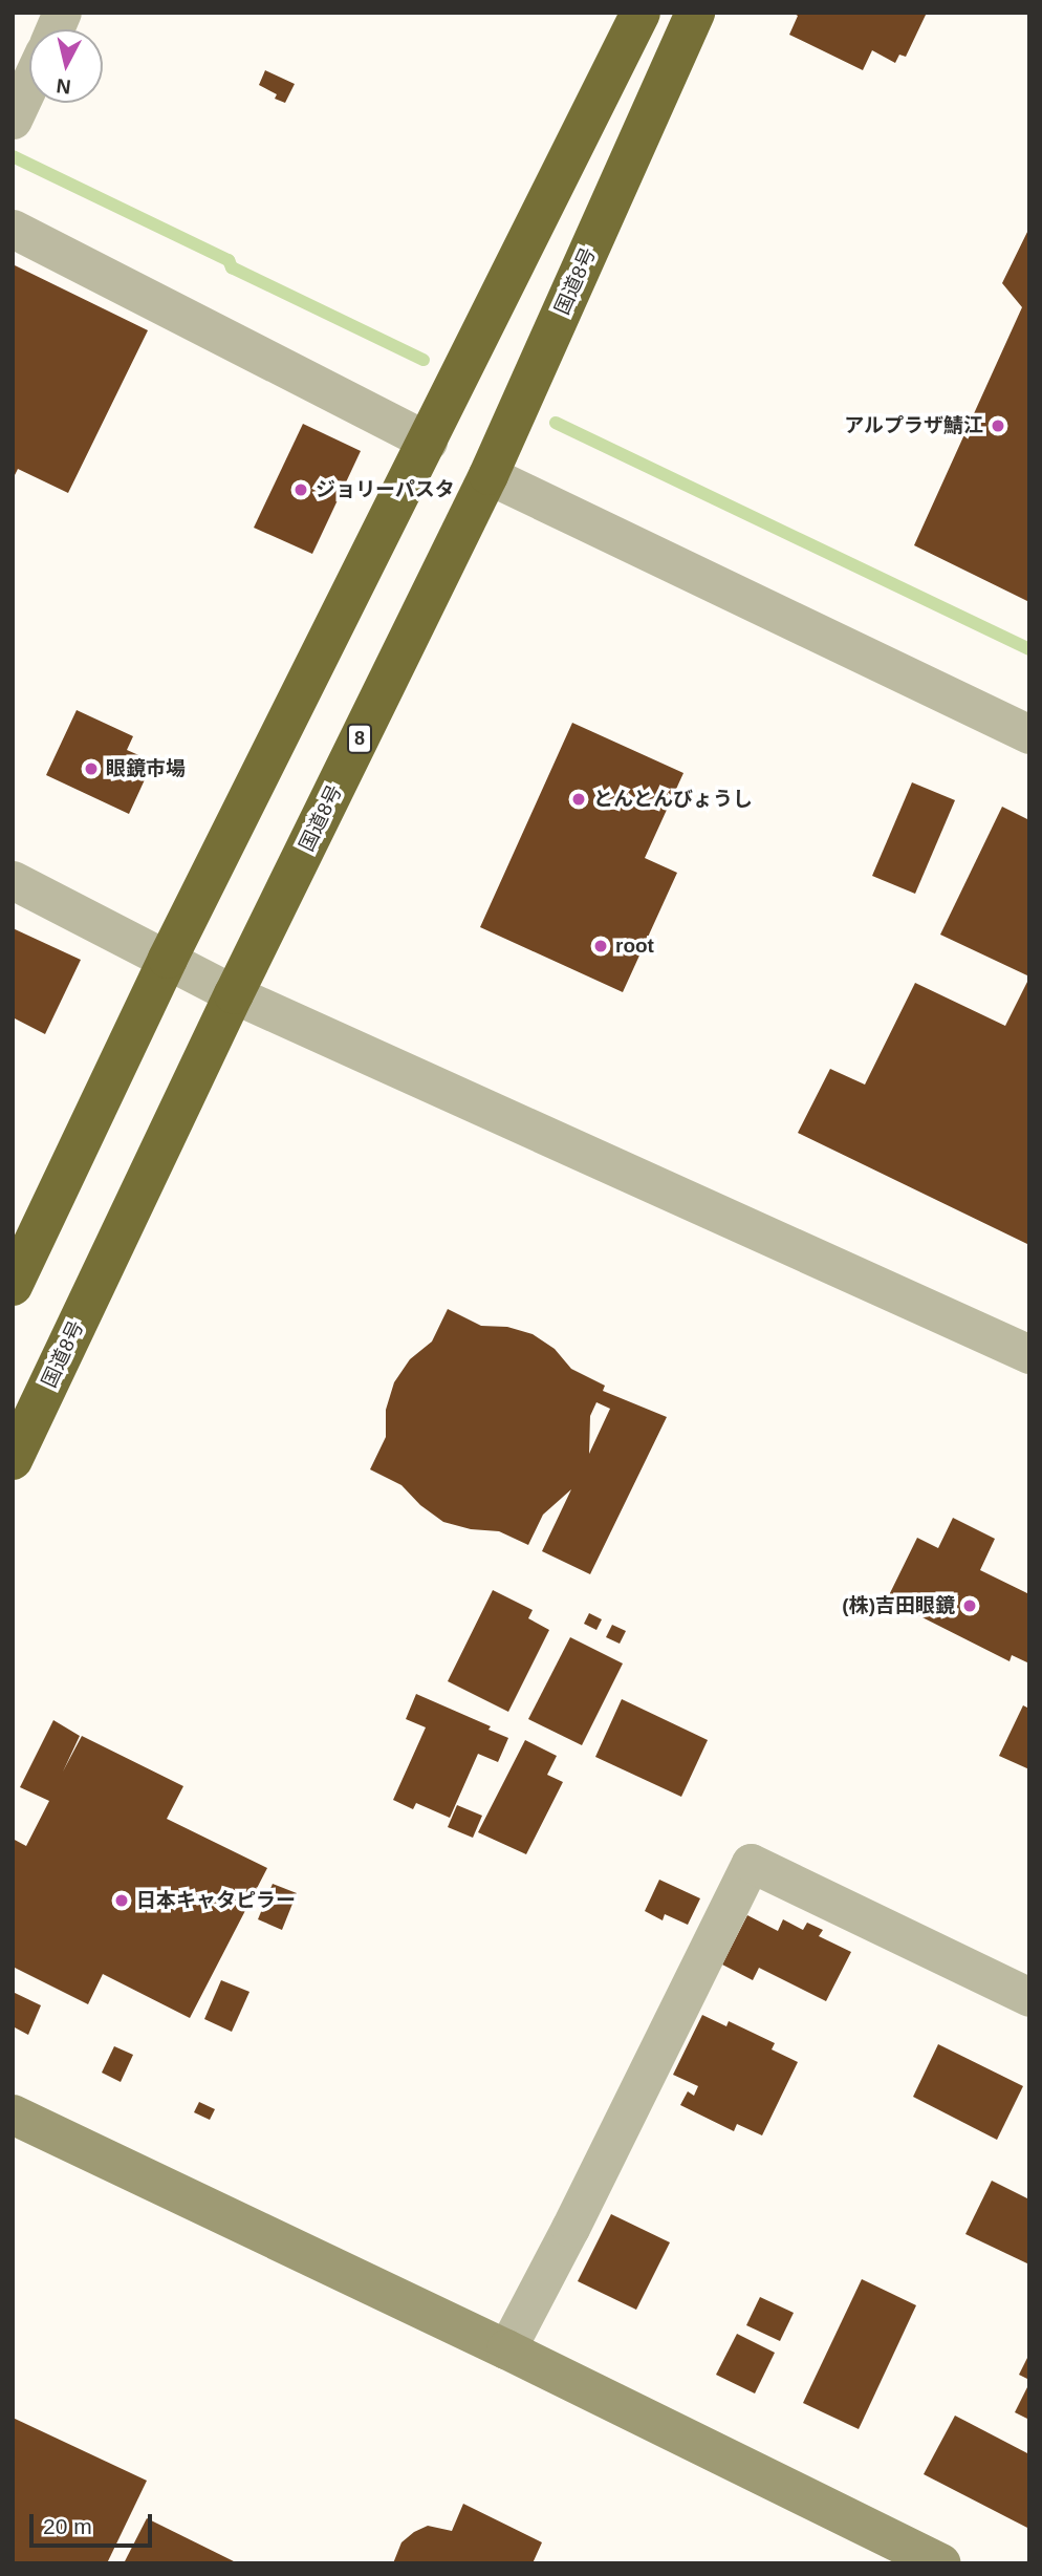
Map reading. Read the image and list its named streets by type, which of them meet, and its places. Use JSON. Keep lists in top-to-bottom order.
{
  "streets": {
    "highway": ["国道8号", "8"]
  },
  "places": [
    "アルプラザ鯖江",
    "ジョリーパスタ",
    "眼鏡市場",
    "とんとんびょうし",
    "root",
    "(株)吉田眼鏡",
    "日本キャタピラー"
  ],
  "scale_bar": "20 m",
  "north": "bottom"
}
